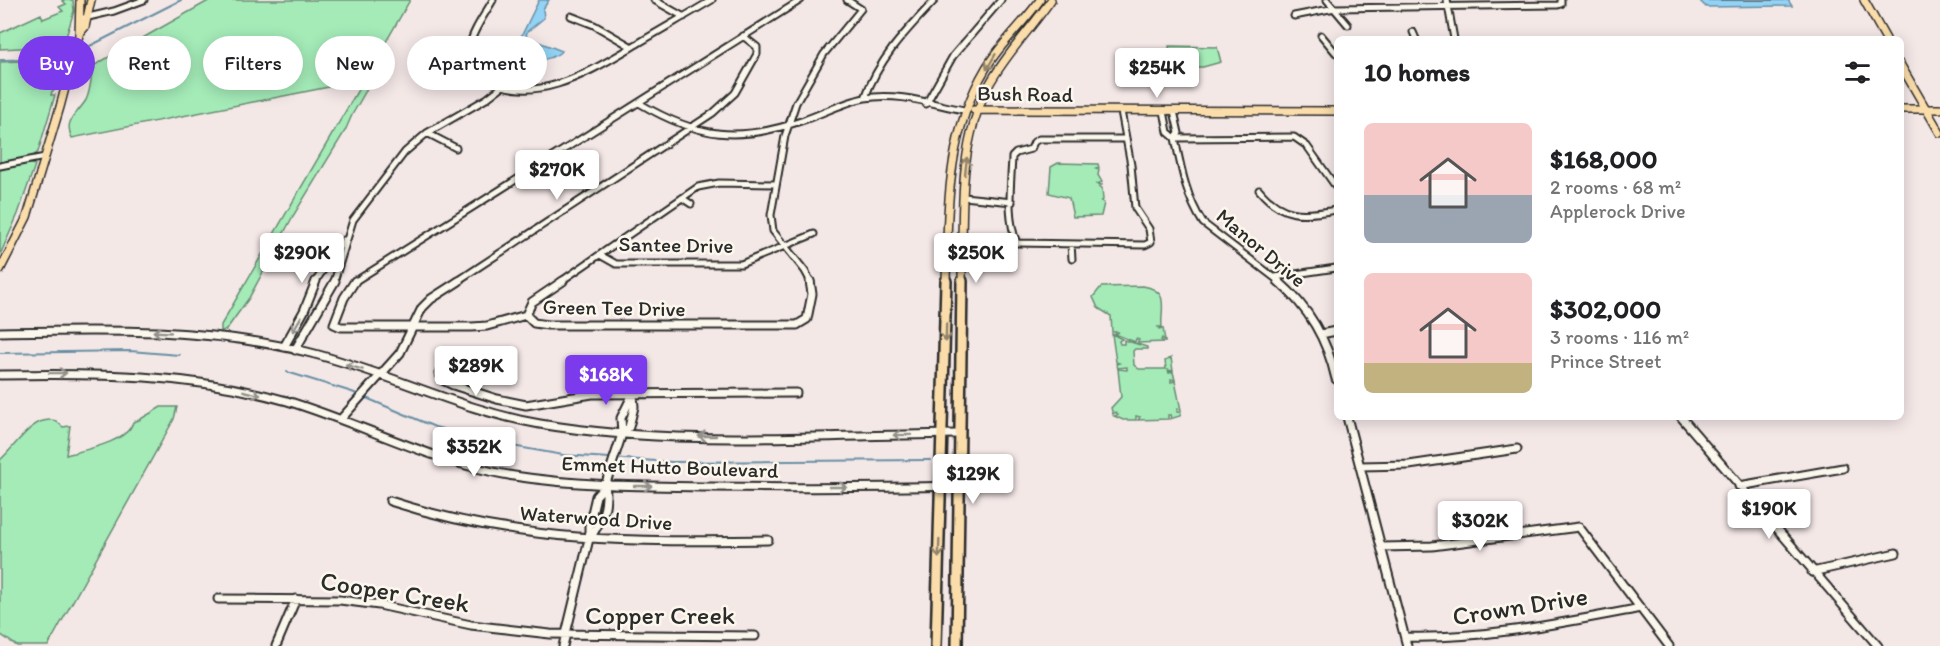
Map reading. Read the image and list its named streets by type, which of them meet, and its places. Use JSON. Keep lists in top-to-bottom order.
{
  "streets": {
    "main road": ["Bush Road"],
    "street": [
      "Santee Drive",
      "Manor Drive",
      "Green Tee Drive",
      "Emmet Hutto Boulevard",
      "Waterwood Drive",
      "Cooper Creek",
      "Crown Drive",
      "Copper Creek"
    ]
  },
  "crossings": [
    ["Bush Road", "Manor Drive"],
    ["Santee Drive", "Green Tee Drive"],
    ["Cooper Creek", "Copper Creek"]
  ],
  "page": {
    "chip": [
      "Buy",
      "Rent",
      "Filters",
      "New",
      "Apartment"
    ],
    "heading": "10 homes",
    "price": [
      "$254K",
      "$270K",
      "$290K",
      "$250K",
      "$289K",
      "$168K",
      "$352K",
      "$129K",
      "$190K",
      "$302K"
    ],
    "list": [
      {
        "name": "$168,000",
        "note": "2 rooms · 68 m² · Applerock Drive"
      },
      {
        "name": "$302,000",
        "note": "3 rooms · 116 m² · Prince Street"
      }
    ]
  }
}
